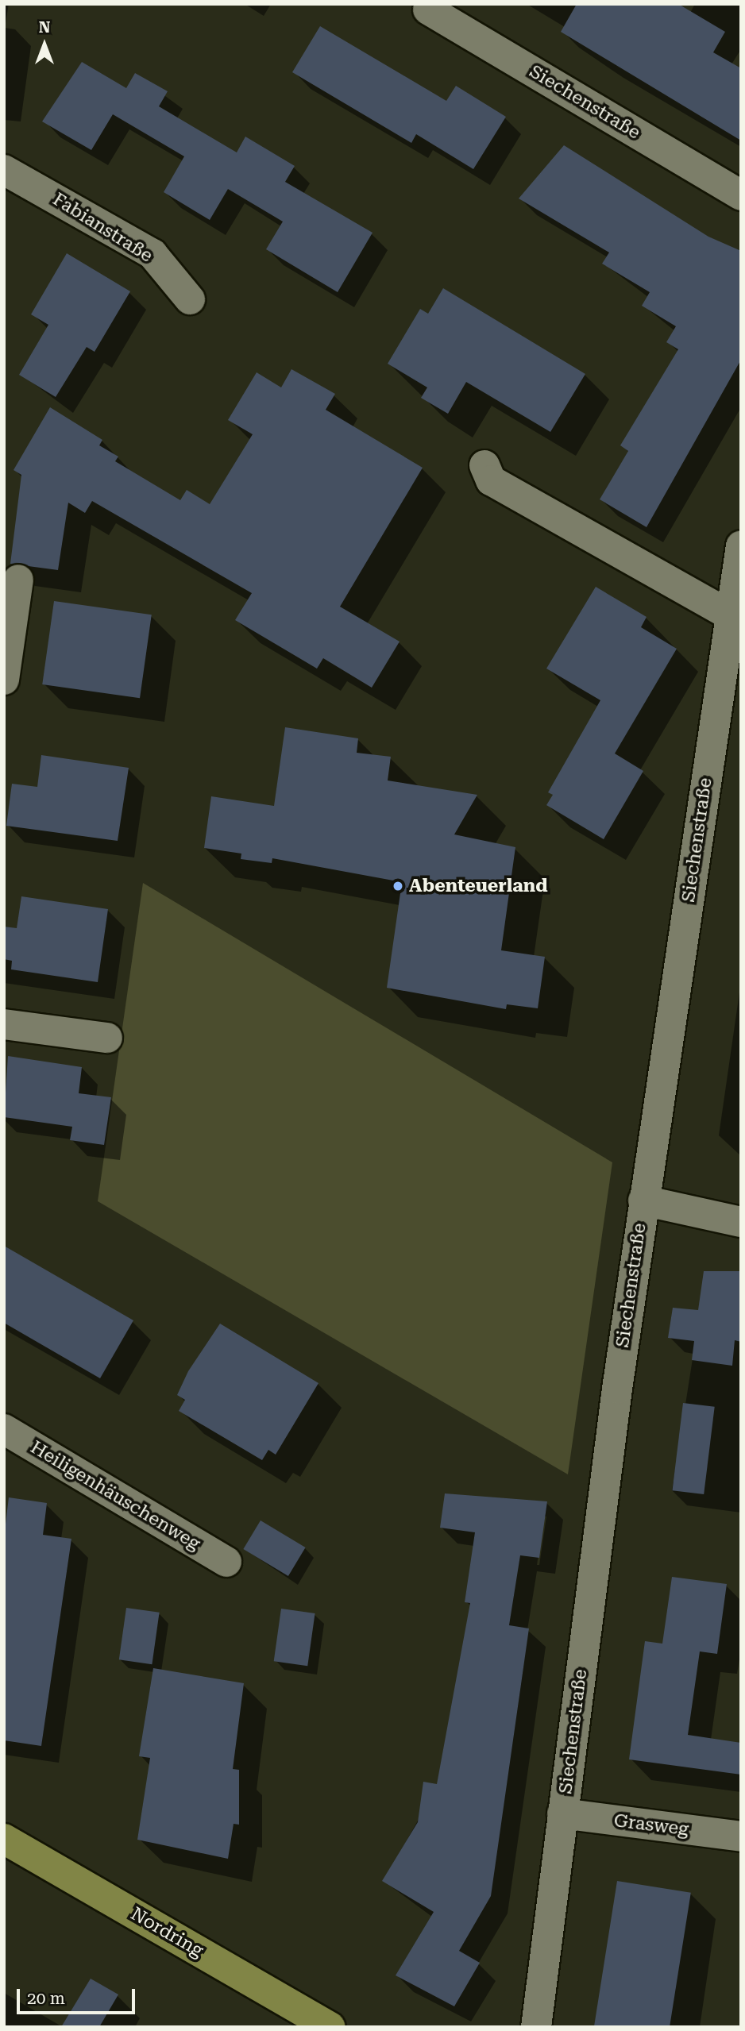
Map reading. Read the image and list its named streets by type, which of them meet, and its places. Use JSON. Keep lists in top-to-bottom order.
{
  "streets": {
    "main road": ["Nordring"],
    "street": [
      "Siechenstraße",
      "Fabianstraße",
      "Heiligenhäuschenweg",
      "Grasweg"
    ]
  },
  "crossings": [
    ["Siechenstraße", "Grasweg"]
  ],
  "places": ["Abenteuerland"],
  "scale_bar": "20 m",
  "north": "top"
}
